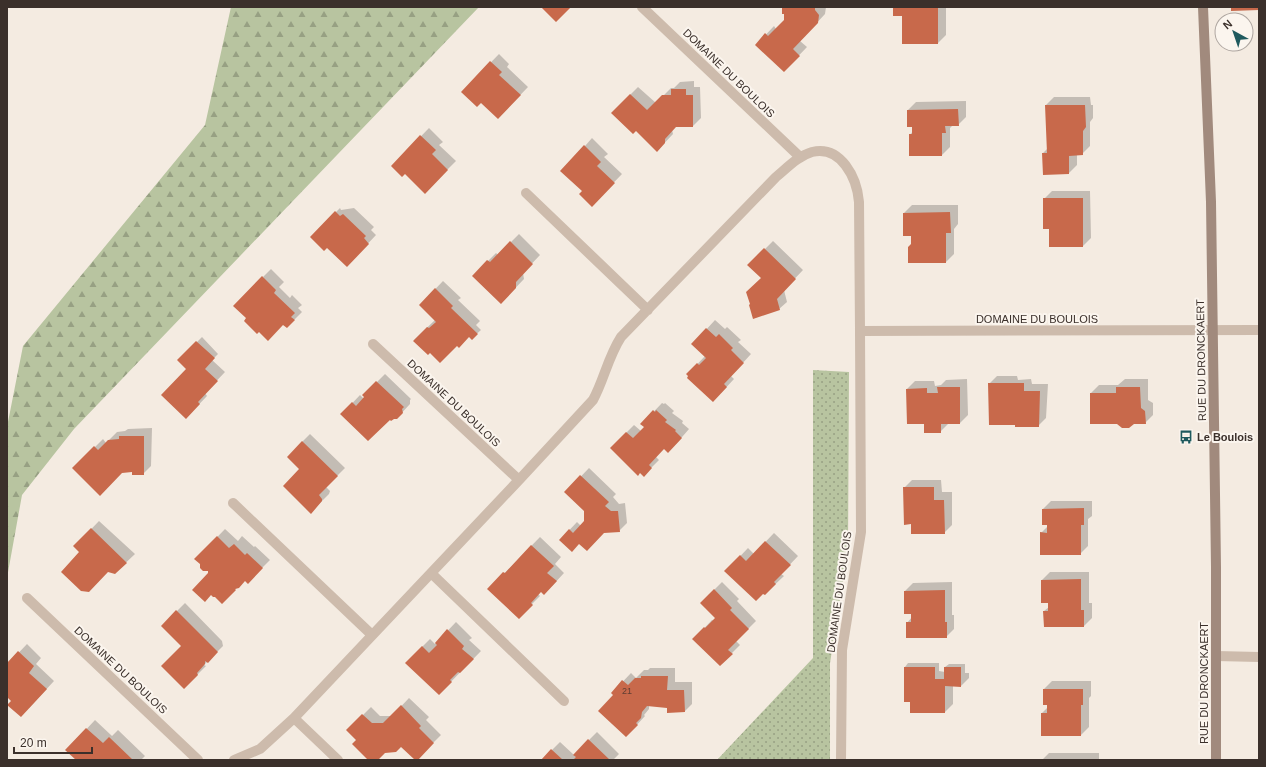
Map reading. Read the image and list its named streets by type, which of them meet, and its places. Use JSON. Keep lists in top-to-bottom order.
{
  "streets": {
    "main road": ["RUE DU DRONCKAERT"],
    "street": ["DOMAINE DU BOULOIS"]
  },
  "crossings": [
    ["DOMAINE DU BOULOIS", "RUE DU DRONCKAERT"]
  ],
  "places": {
    "bus stop": ["Le Boulois"]
  },
  "house_numbers": ["21"],
  "scale_bar": "20 m",
  "north": "top left"
}
